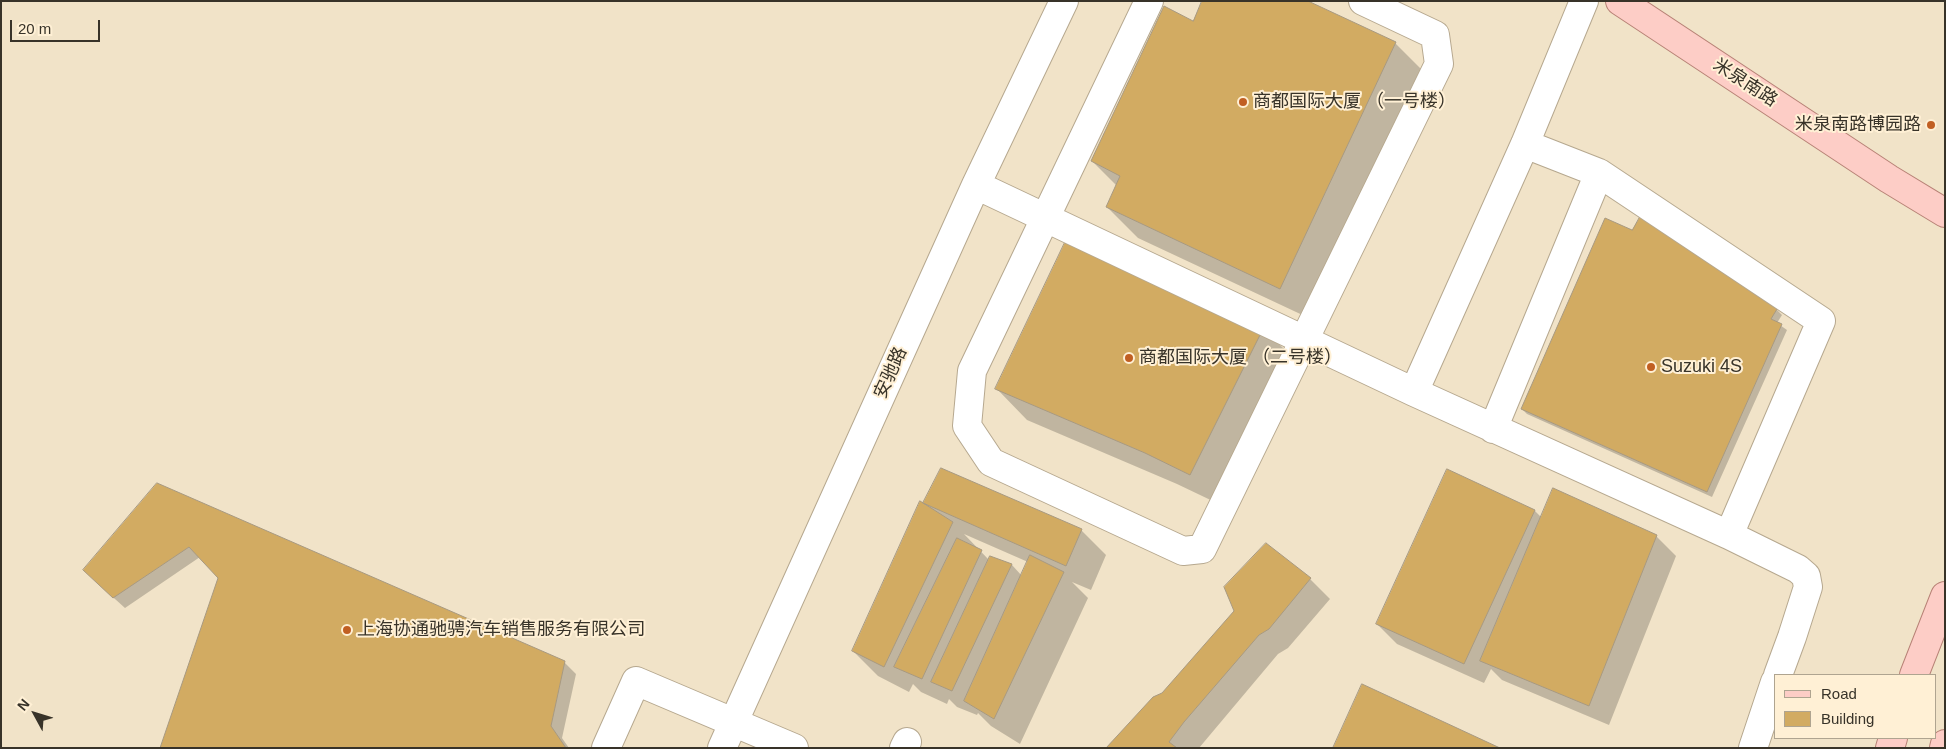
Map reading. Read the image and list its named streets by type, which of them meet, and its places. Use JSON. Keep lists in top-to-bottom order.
{
  "streets": {
    "main road": ["米泉南路"],
    "street": ["安驰路"]
  },
  "places": [
    "商都国际大厦 （一号楼）",
    "米泉南路博园路",
    "商都国际大厦 （二号楼）",
    "Suzuki 4S",
    "上海协通驰骋汽车销售服务有限公司"
  ],
  "legend": ["Road", "Building"],
  "scale_bar": "20 m",
  "north": "top left"
}
